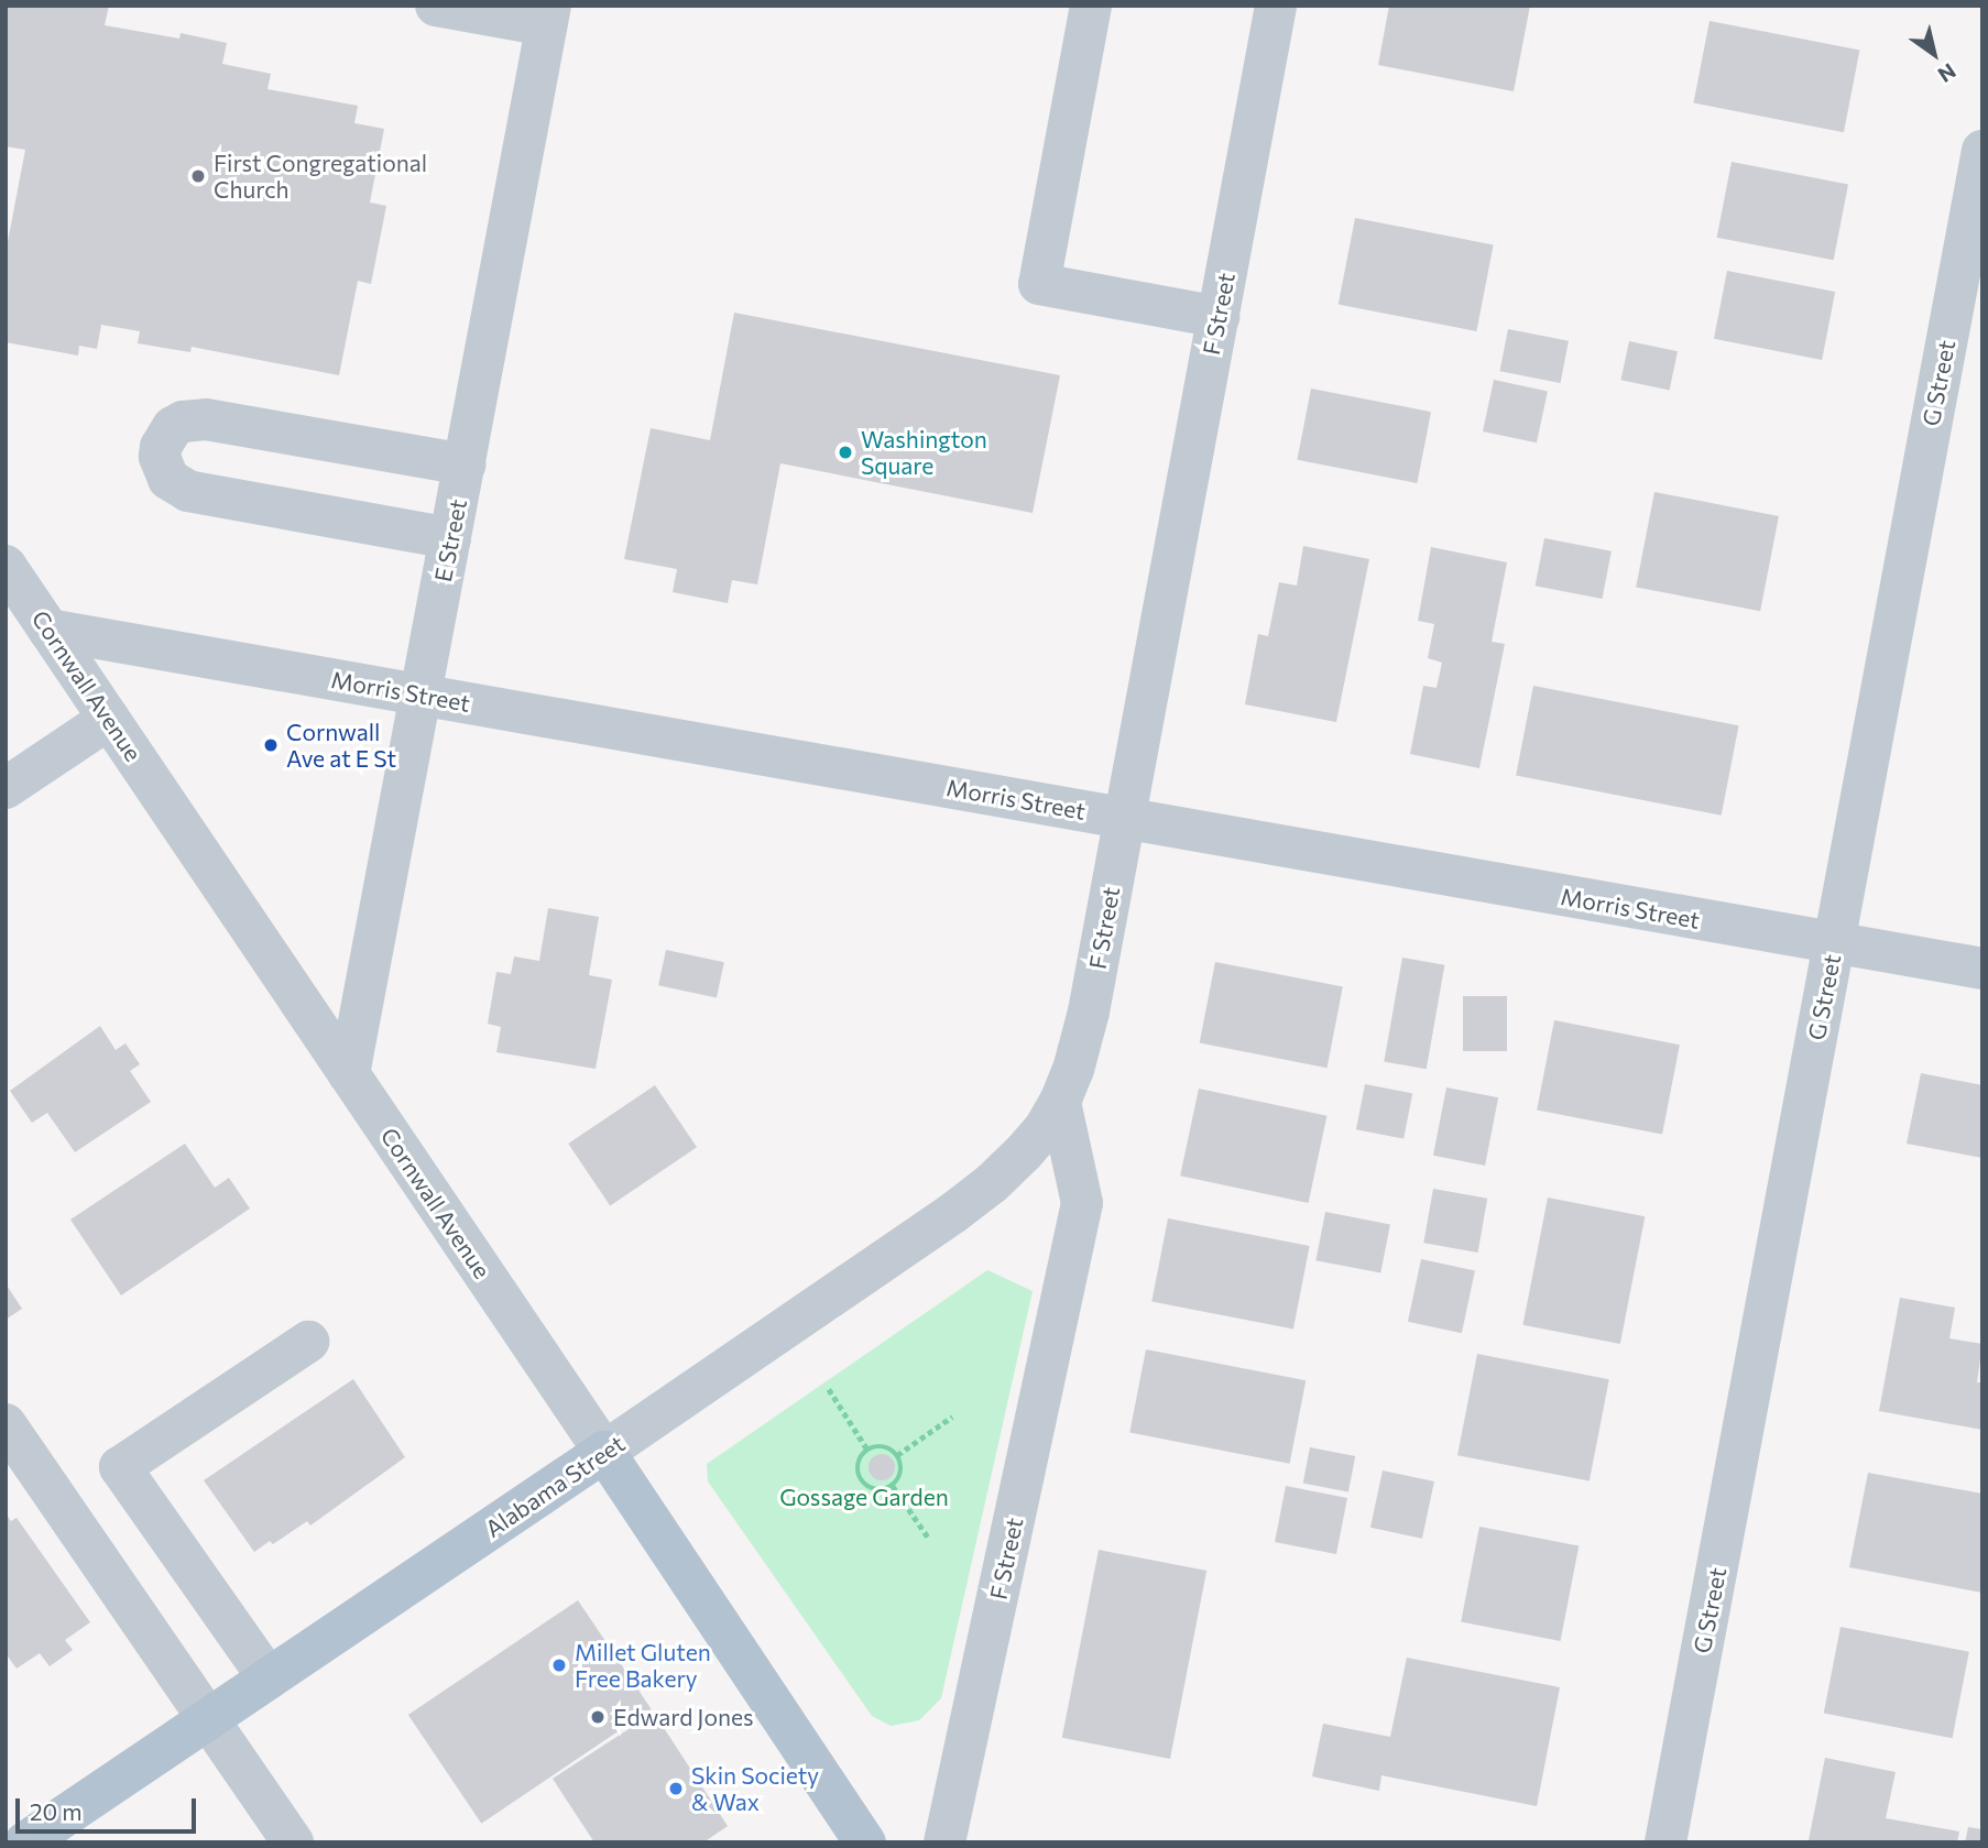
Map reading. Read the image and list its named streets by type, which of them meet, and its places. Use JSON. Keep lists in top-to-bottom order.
{
  "streets": {
    "main road": ["Cornwall Avenue", "Alabama Street"],
    "street": [
      "F Street",
      "G Street",
      "E Street",
      "Morris Street"
    ]
  },
  "crossings": [
    ["F Street", "Morris Street"],
    ["F Street", "Alabama Street"],
    ["G Street", "Morris Street"],
    ["E Street", "Cornwall Avenue"],
    ["E Street", "Morris Street"],
    ["Cornwall Avenue", "Morris Street"],
    ["Cornwall Avenue", "Alabama Street"]
  ],
  "parks": ["Gossage Garden"],
  "places": [
    "First Congregational Church",
    "Washington Square",
    "Cornwall Ave at E St",
    "Millet Gluten Free Bakery",
    "Edward Jones",
    "Skin Society & Wax"
  ],
  "scale_bar": "20 m",
  "north": "bottom right"
}
